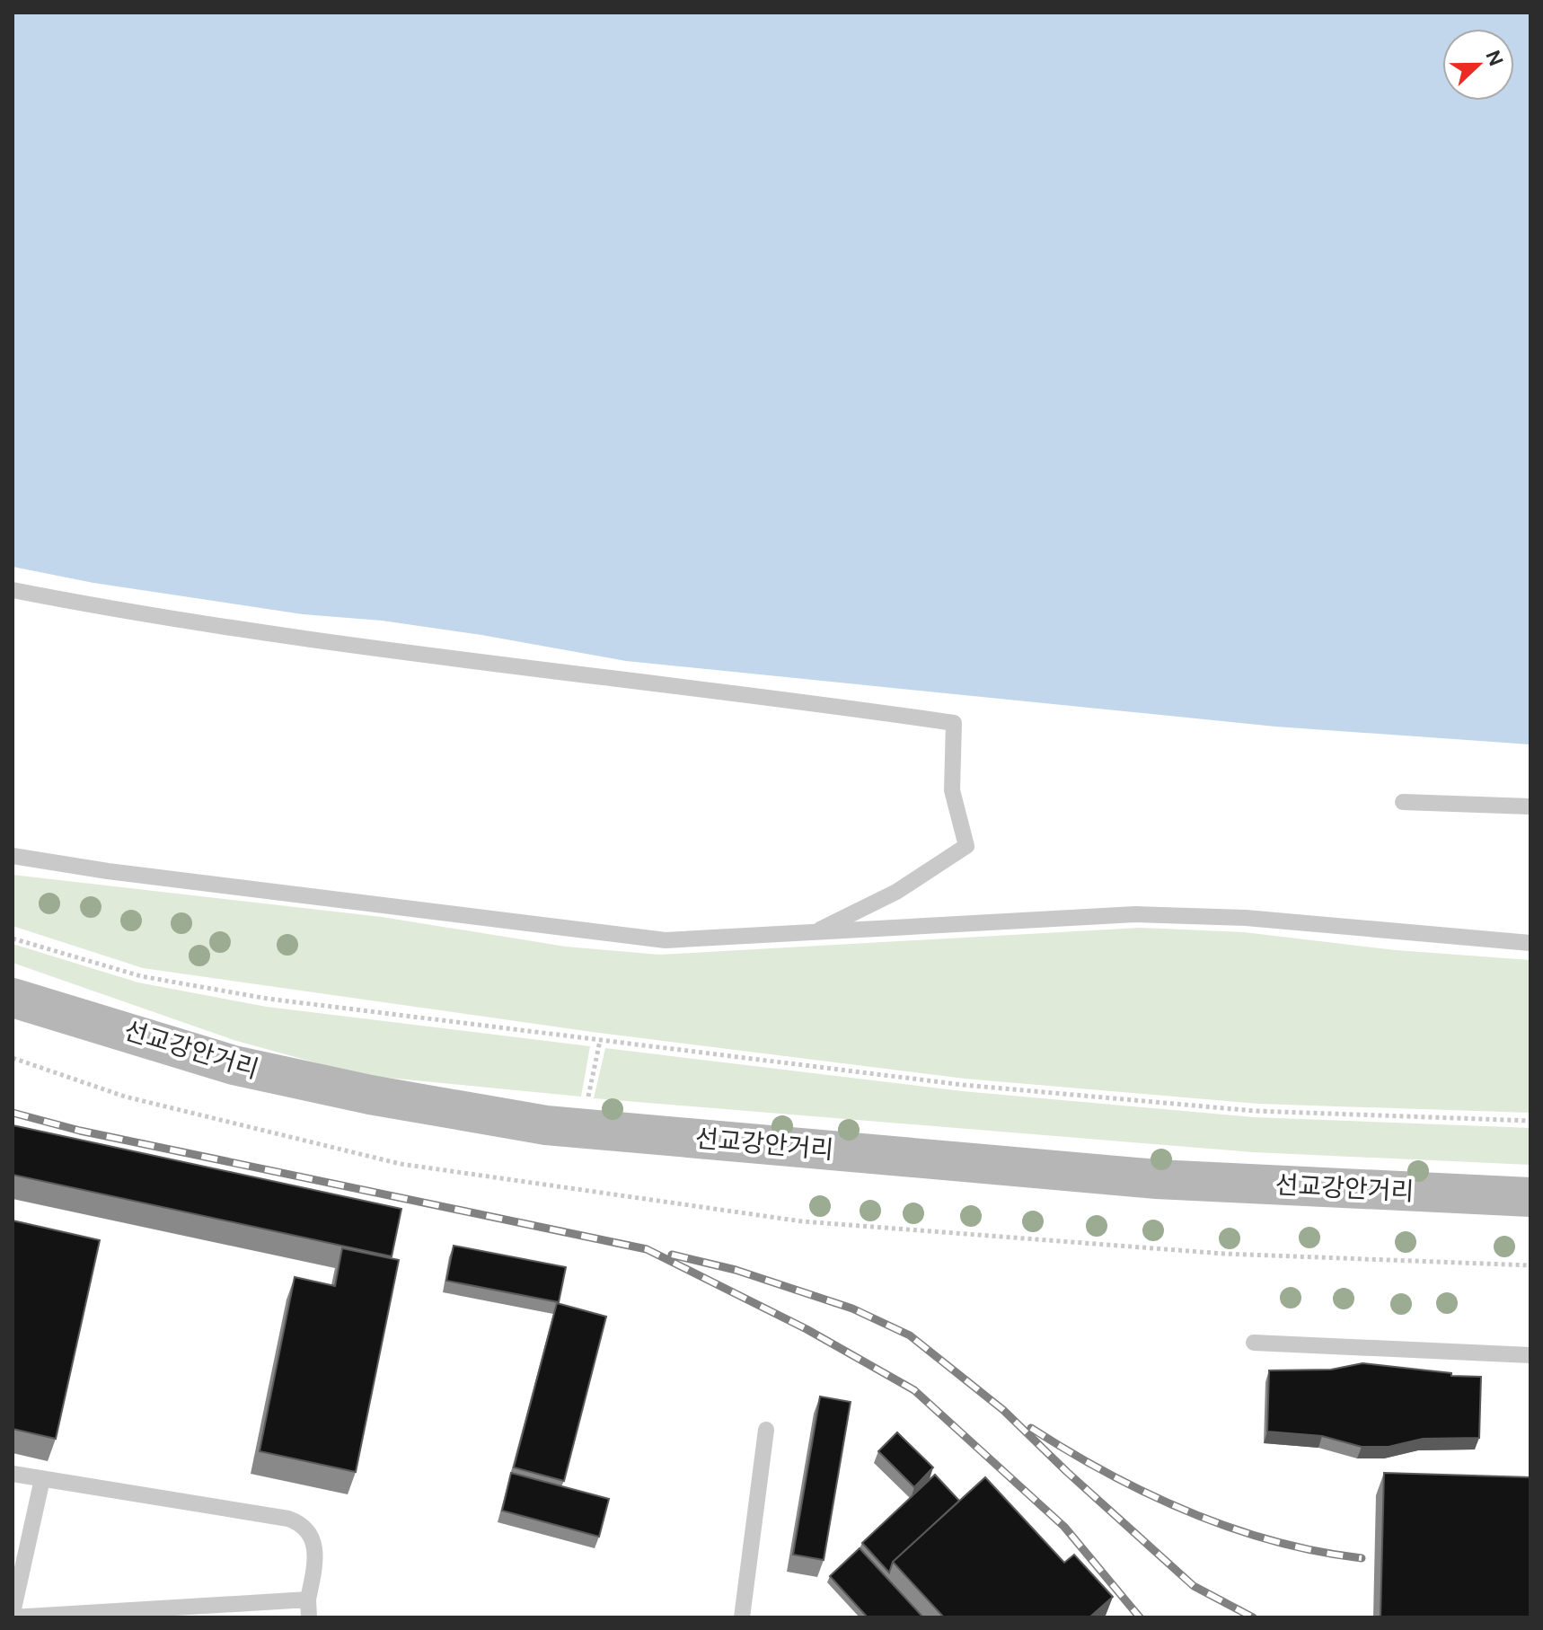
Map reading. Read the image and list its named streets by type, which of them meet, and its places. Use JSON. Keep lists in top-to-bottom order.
{
  "streets": {
    "main road": ["선교강안거리"]
  },
  "north": "right"
}
